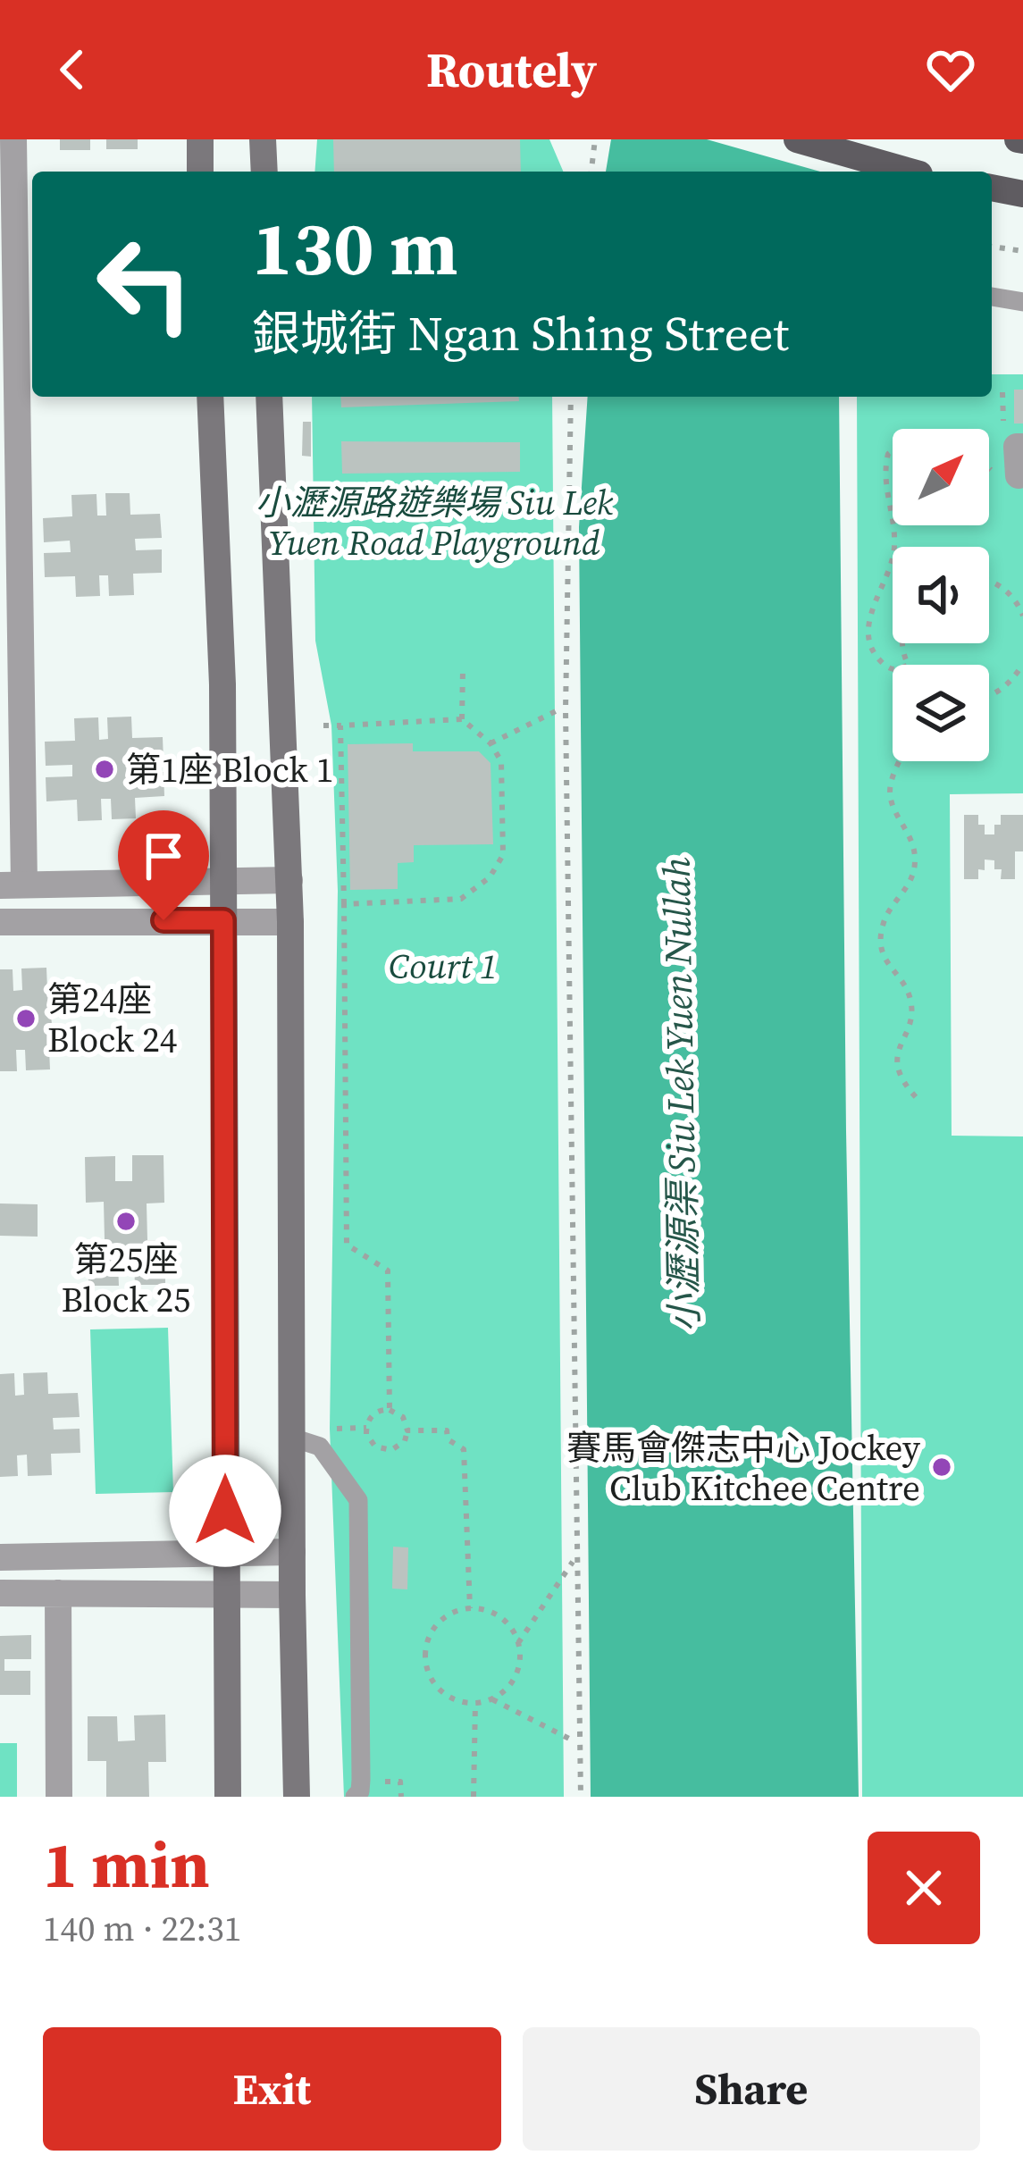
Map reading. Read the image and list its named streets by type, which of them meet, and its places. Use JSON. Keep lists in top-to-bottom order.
{
  "water": ["小瀝源渠 Siu Lek Yuen Nullah"],
  "parks": ["小瀝源路遊樂場 Siu Lek Yuen Road Playground", "Court 1"],
  "places": [
    "第1座 Block 1",
    "第24座 Block 24",
    "第25座 Block 25",
    "賽馬會傑志中心 Jockey Club Kitchee Centre"
  ],
  "north": "top right",
  "page": {
    "header": "Routely",
    "turn": ["130 m", "銀城街 Ngan Shing Street"],
    "heading": ["1 min", "140 m · 22:31"],
    "buttons": ["Exit", "Share"]
  }
}
